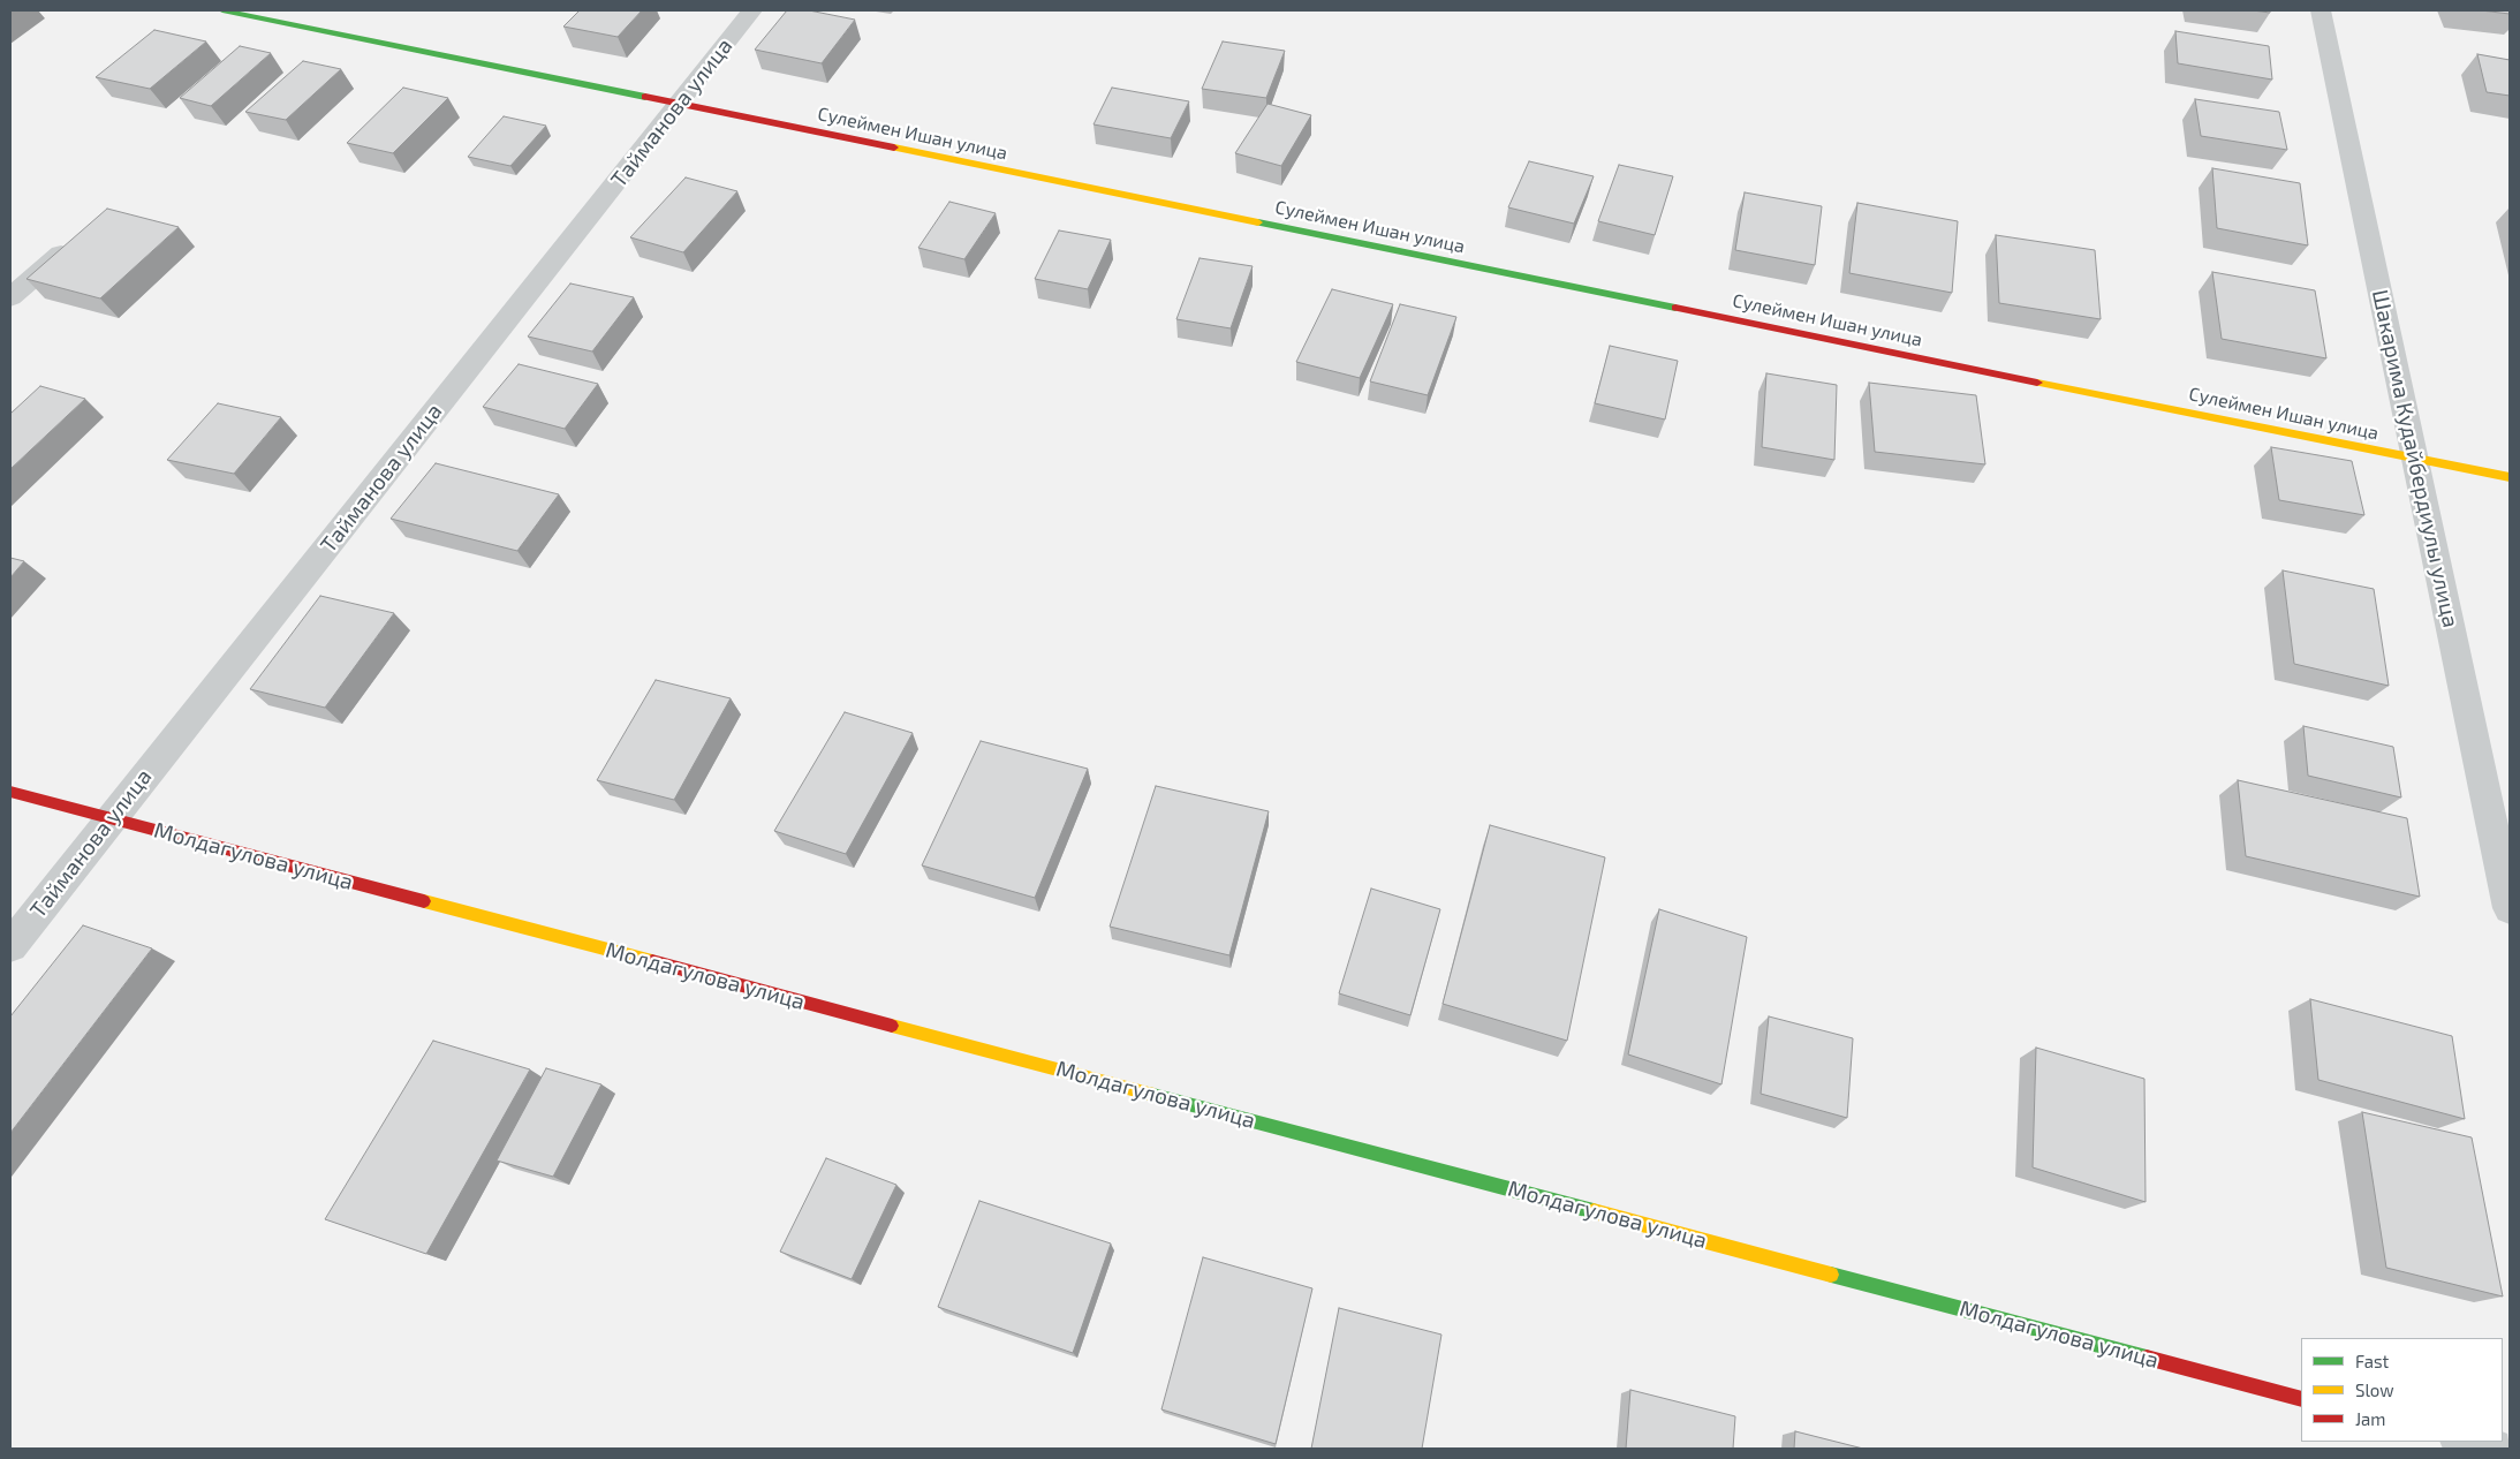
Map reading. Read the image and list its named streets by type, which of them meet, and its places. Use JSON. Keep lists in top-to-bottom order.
{
  "streets": {
    "street": [
      "Тайманова улица",
      "Сулеймен Ишан улица",
      "Шакарима Кудайбердиулы улица",
      "Молдагулова улица"
    ]
  },
  "crossings": [
    ["Тайманова улица", "Сулеймен Ишан улица"],
    ["Тайманова улица", "Молдагулова улица"],
    ["Сулеймен Ишан улица", "Шакарима Кудайбердиулы улица"]
  ],
  "legend": ["Fast", "Slow", "Jam"]
}
